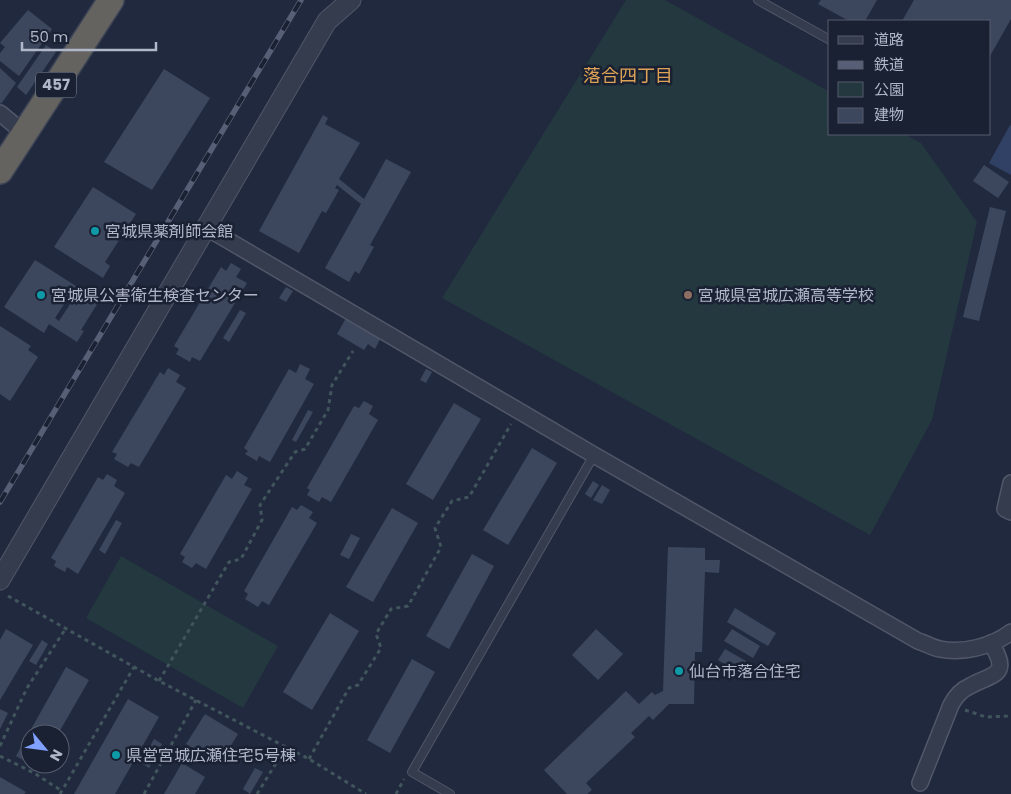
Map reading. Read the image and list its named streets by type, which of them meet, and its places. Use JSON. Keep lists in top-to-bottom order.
{
  "streets": {
    "highway": ["457"]
  },
  "districts": ["落合四丁目"],
  "places": [
    "宮城県薬剤師会館",
    "宮城県公害衛生検査センター",
    "宮城県宮城広瀬高等学校",
    "仙台市落合住宅",
    "県営宮城広瀬住宅5号棟"
  ],
  "legend": [
    "道路",
    "鉄道",
    "公園",
    "建物"
  ],
  "scale_bar": "50 m",
  "north": "bottom right"
}
